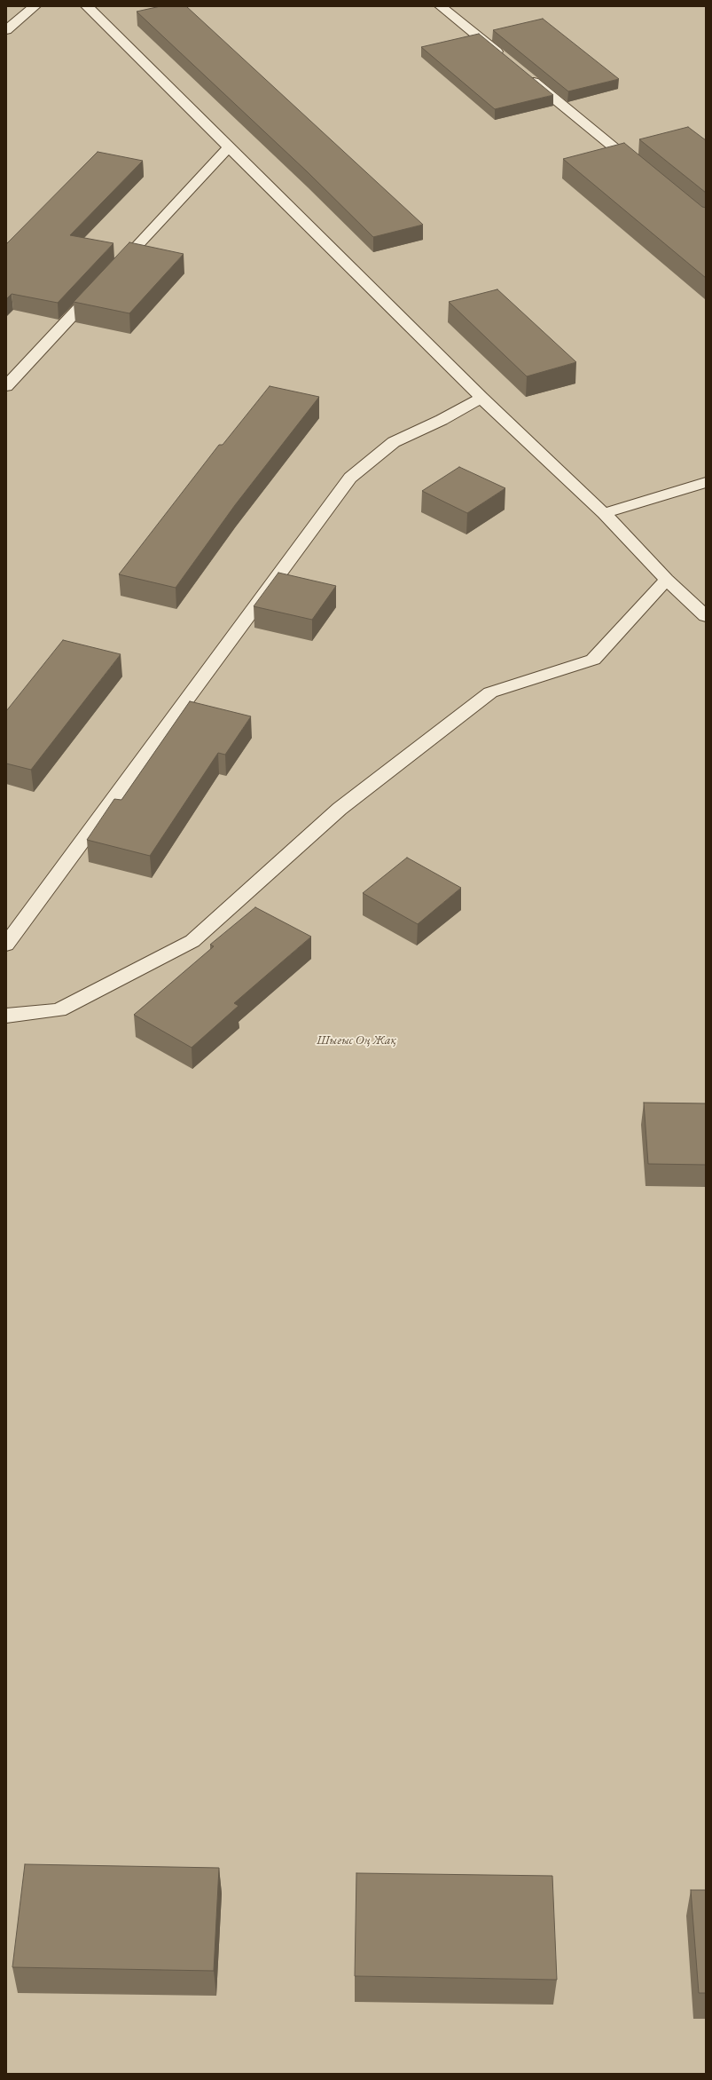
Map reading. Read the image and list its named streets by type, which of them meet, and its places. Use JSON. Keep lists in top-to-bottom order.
{
  "parks": ["Шығыс Оң Жақ"]
}
